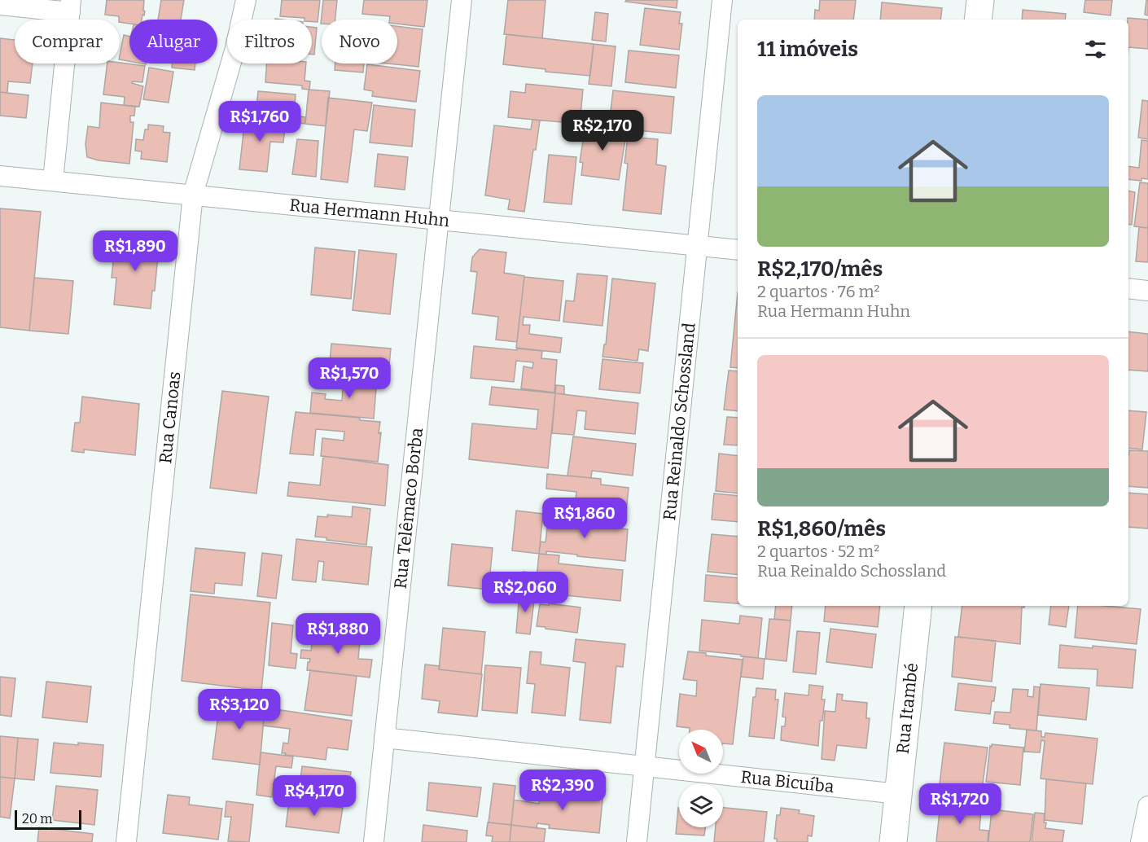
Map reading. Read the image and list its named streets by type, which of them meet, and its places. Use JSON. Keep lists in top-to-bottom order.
{
  "streets": {
    "street": [
      "Rua Hermann Huhn",
      "Rua Canoas",
      "Rua Reinaldo Schossland",
      "Rua Telêmaco Borba",
      "Rua Itambé",
      "Rua Bicuíba"
    ]
  },
  "crossings": [
    ["Rua Hermann Huhn", "Rua Canoas"],
    ["Rua Hermann Huhn", "Rua Reinaldo Schossland"],
    ["Rua Hermann Huhn", "Rua Telêmaco Borba"],
    ["Rua Reinaldo Schossland", "Rua Bicuíba"],
    ["Rua Telêmaco Borba", "Rua Bicuíba"],
    ["Rua Itambé", "Rua Bicuíba"]
  ],
  "scale_bar": "20 m",
  "north": "top left",
  "page": {
    "chip": [
      "Comprar",
      "Alugar",
      "Filtros",
      "Novo"
    ],
    "heading": "11 imóveis",
    "list": [
      {
        "name": "R$2,170/mês",
        "note": "2 quartos · 76 m² · Rua Hermann Huhn"
      },
      {
        "name": "R$1,860/mês",
        "note": "2 quartos · 52 m² · Rua Reinaldo Schossland"
      }
    ],
    "price": [
      "R$1,760",
      "R$2,170",
      "R$1,890",
      "R$1,570",
      "R$1,860",
      "R$2,060",
      "R$1,880",
      "R$3,120",
      "R$2,390",
      "R$4,170",
      "R$1,720"
    ],
    "scale": "20 m"
  }
}
